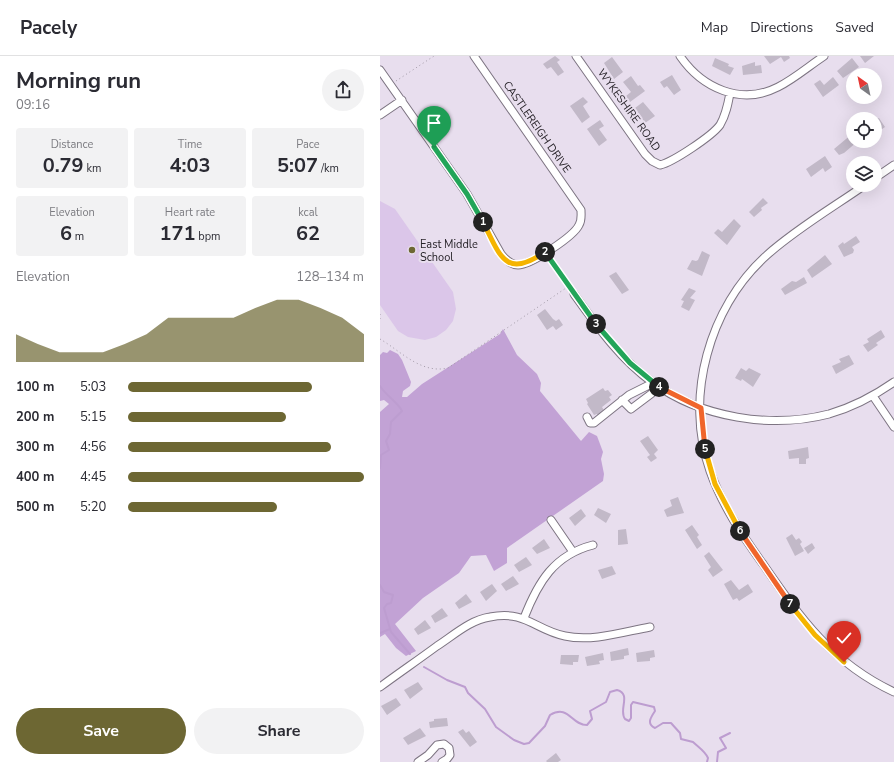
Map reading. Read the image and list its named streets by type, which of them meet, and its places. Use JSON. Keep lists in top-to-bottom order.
{
  "streets": {
    "street": ["WYKESHIRE ROAD", "CASTLEREIGH DRIVE"]
  },
  "places": ["East Middle School"],
  "north": "top left",
  "page": {
    "header": "Pacely",
    "nav": ["Map", "Directions", "Saved"],
    "heading": ["Morning run", "09:16"],
    "stats": [
      ["Distance", "0.79 km"],
      ["Time", "4:03"],
      ["Pace", "5:07 /km"],
      ["Elevation", "6 m"],
      ["Heart rate", "171 bpm"],
      ["kcal", "62"]
    ],
    "pins": [
      "1",
      "2",
      "3",
      "4",
      "5",
      "6",
      "7"
    ],
    "chart": ["Elevation", "128–134 m"],
    "list": [
      {
        "name": "100 m",
        "note": "5:03"
      },
      {
        "name": "200 m",
        "note": "5:15"
      },
      {
        "name": "300 m",
        "note": "4:56"
      },
      {
        "name": "400 m",
        "note": "4:45"
      },
      {
        "name": "500 m",
        "note": "5:20"
      }
    ],
    "buttons": ["Save", "Share"]
  }
}
